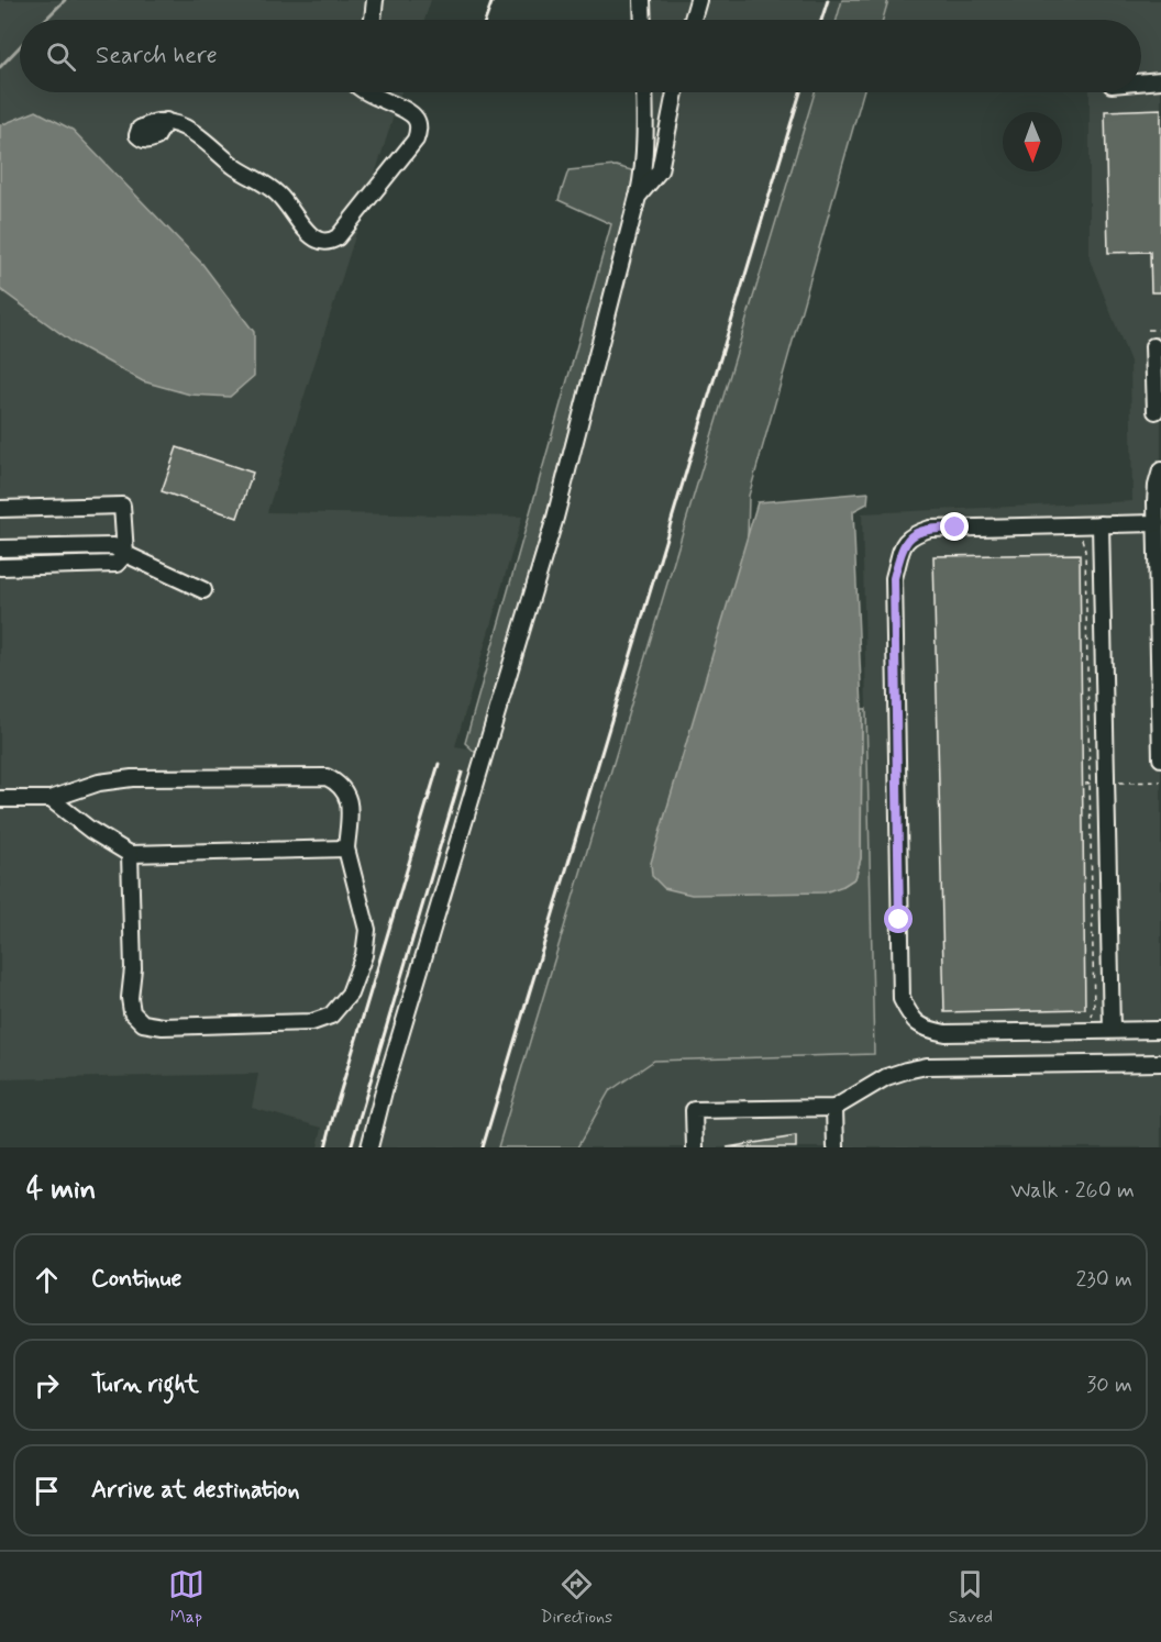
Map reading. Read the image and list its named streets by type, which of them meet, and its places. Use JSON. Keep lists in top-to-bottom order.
{
  "north": "bottom",
  "page": {
    "search": "Search here",
    "heading": ["4 min", "Walk · 260 m"],
    "list": [
      ["Continue", "230 m"],
      ["Turn right", "30 m"],
      "Arrive at destination"
    ],
    "nav": ["Map", "Directions", "Saved"]
  }
}
